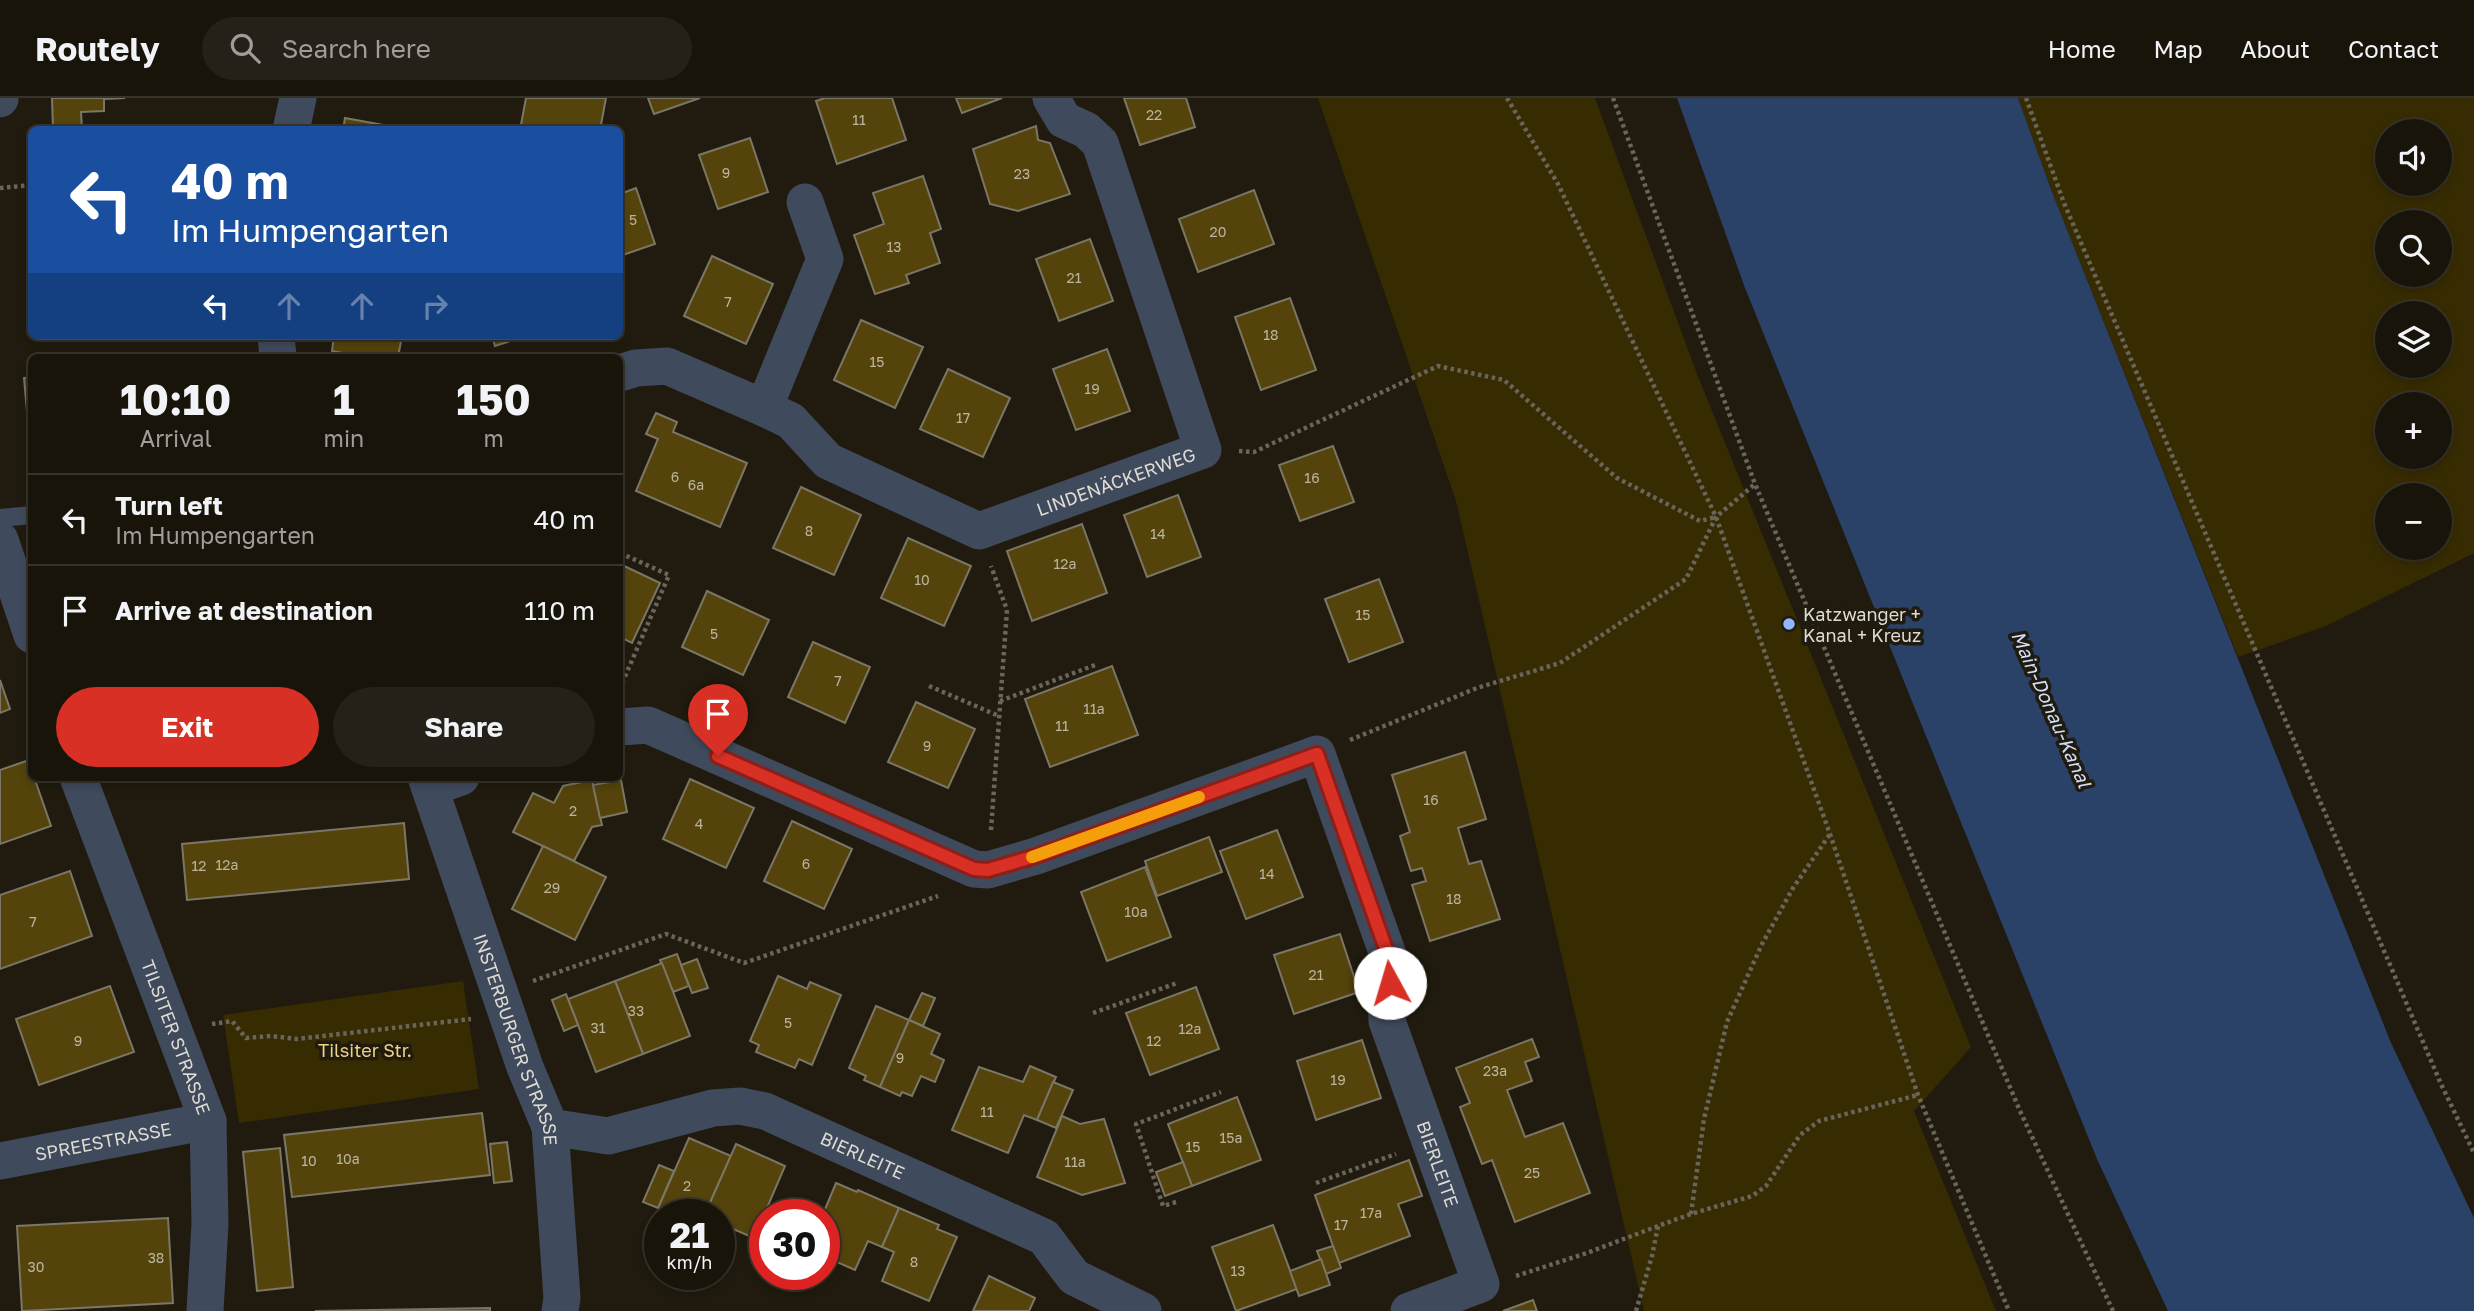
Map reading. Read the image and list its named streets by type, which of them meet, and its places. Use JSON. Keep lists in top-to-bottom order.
{
  "streets": {
    "street": [
      "LINDENÄCKERWEG",
      "TILSITER STRASSE",
      "INSTERBURGER STRASSE",
      "SPREESTRASSE",
      "BIERLEITE"
    ]
  },
  "crossings": [
    ["TILSITER STRASSE", "SPREESTRASSE"],
    ["INSTERBURGER STRASSE", "BIERLEITE"]
  ],
  "water": ["Main-Donau-Kanal"],
  "parks": ["Tilsiter Str."],
  "places": ["Katzwanger + Kanal + Kreuz"],
  "house_numbers": [
    "22",
    "11",
    "9",
    "23",
    "5",
    "20",
    "13",
    "21",
    "7",
    "18",
    "15",
    "19",
    "17",
    "6",
    "16",
    "6a",
    "8",
    "14",
    "12a",
    "10",
    "15",
    "5",
    "7",
    "11a",
    "11",
    "9",
    "16",
    "2",
    "4",
    "6",
    "12a",
    "12",
    "14",
    "29",
    "18",
    "10a",
    "7",
    "21",
    "33",
    "5",
    "31",
    "12a",
    "9",
    "12",
    "9",
    "23a",
    "19",
    "11",
    "15a",
    "15",
    "10a",
    "10",
    "11a",
    "25",
    "2",
    "17a",
    "17",
    "38",
    "8",
    "30",
    "13"
  ],
  "page": {
    "header": "Routely",
    "search": "Search here",
    "nav": [
      "Home",
      "Map",
      "About",
      "Contact"
    ],
    "map_buttons": ["+", "−"],
    "turn": ["40 m", "Im Humpengarten"],
    "eta": [
      "10:10",
      "Arrival",
      "1",
      "min",
      "150",
      "m"
    ],
    "list": [
      {
        "name": "Turn left",
        "note": "Im Humpengarten",
        "value": "40 m"
      },
      {
        "name": "Arrive at destination",
        "value": "110 m"
      }
    ],
    "buttons": ["Exit", "Share"],
    "speed": "21 km/h",
    "limit": "30"
  }
}
